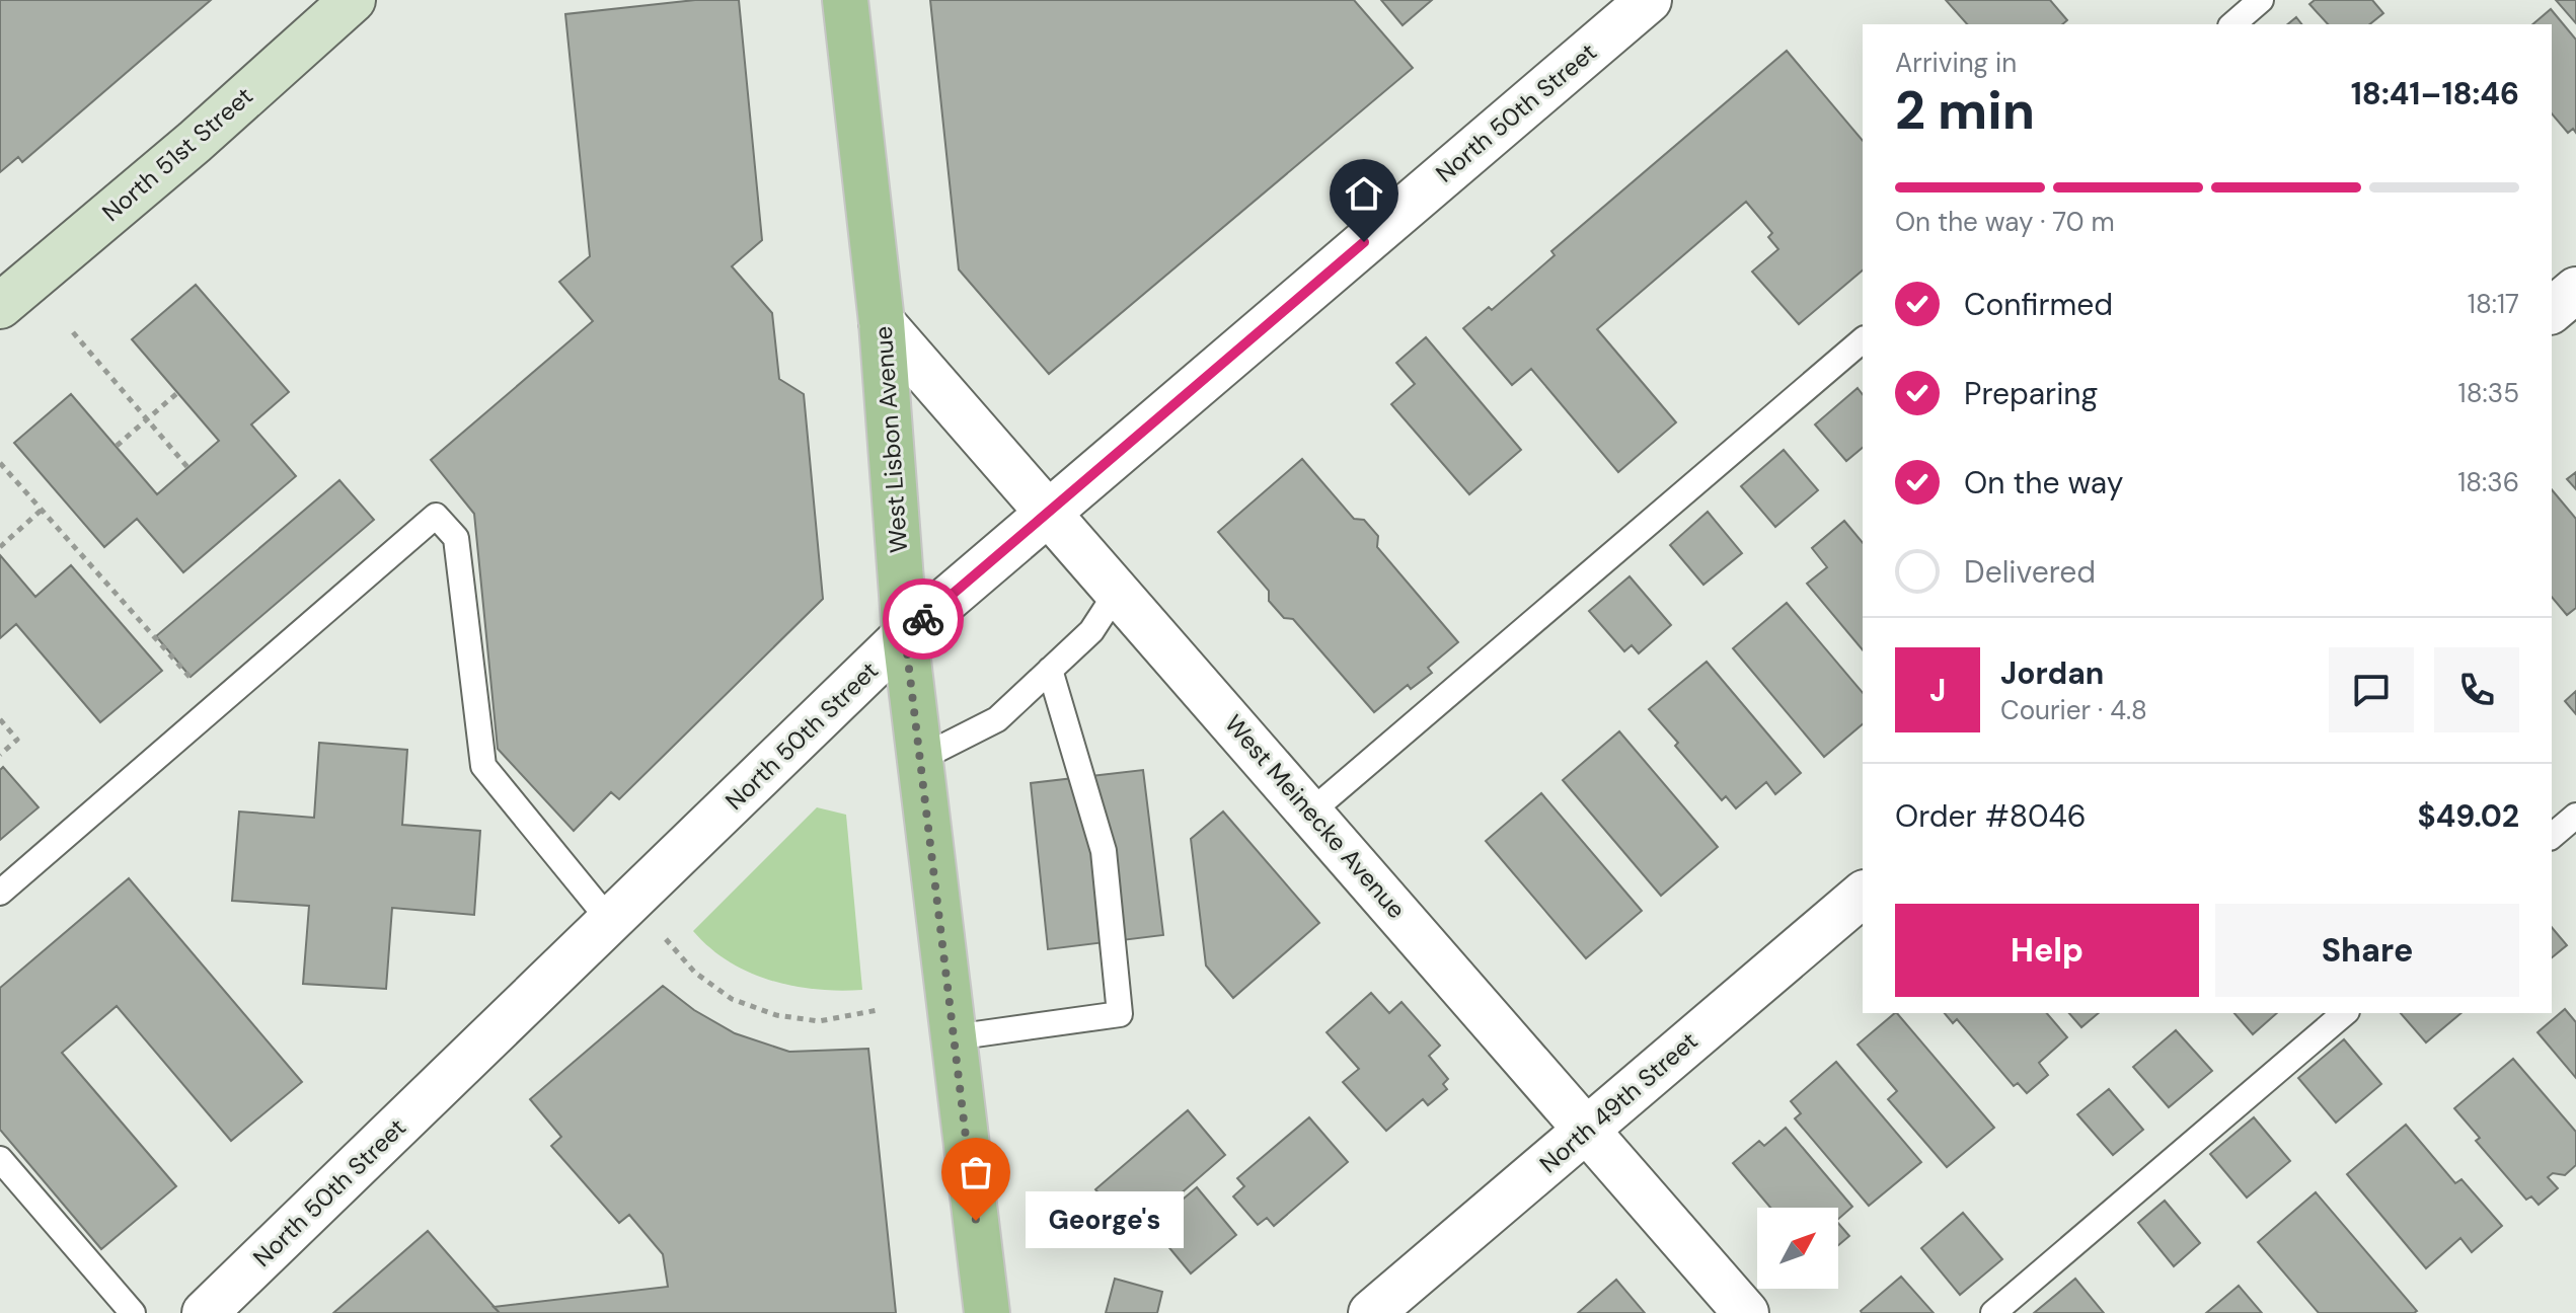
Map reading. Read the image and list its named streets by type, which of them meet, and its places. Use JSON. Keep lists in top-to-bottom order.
{
  "streets": {
    "main road": ["West Lisbon Avenue"],
    "street": [
      "North 50th Street",
      "North 51st Street",
      "West Meinecke Avenue",
      "North 49th Street"
    ]
  },
  "crossings": [
    ["North 50th Street", "West Lisbon Avenue"],
    ["North 50th Street", "West Meinecke Avenue"],
    ["West Lisbon Avenue", "West Meinecke Avenue"],
    ["West Meinecke Avenue", "North 49th Street"]
  ],
  "places": ["George's"],
  "north": "top right",
  "page": {
    "heading": ["2 min", "Arriving in", "18:41–18:46"],
    "panel": [
      "Jordan",
      "Courier · 4.8",
      "Order #8046",
      "$49.02"
    ],
    "bar": "On the way · 70 m",
    "list": [
      ["Confirmed", "18:17"],
      ["Preparing", "18:35"],
      ["On the way", "18:36"],
      "Delivered"
    ],
    "round": "J",
    "buttons": ["Help", "Share"],
    "bubble": "George's"
  }
}
